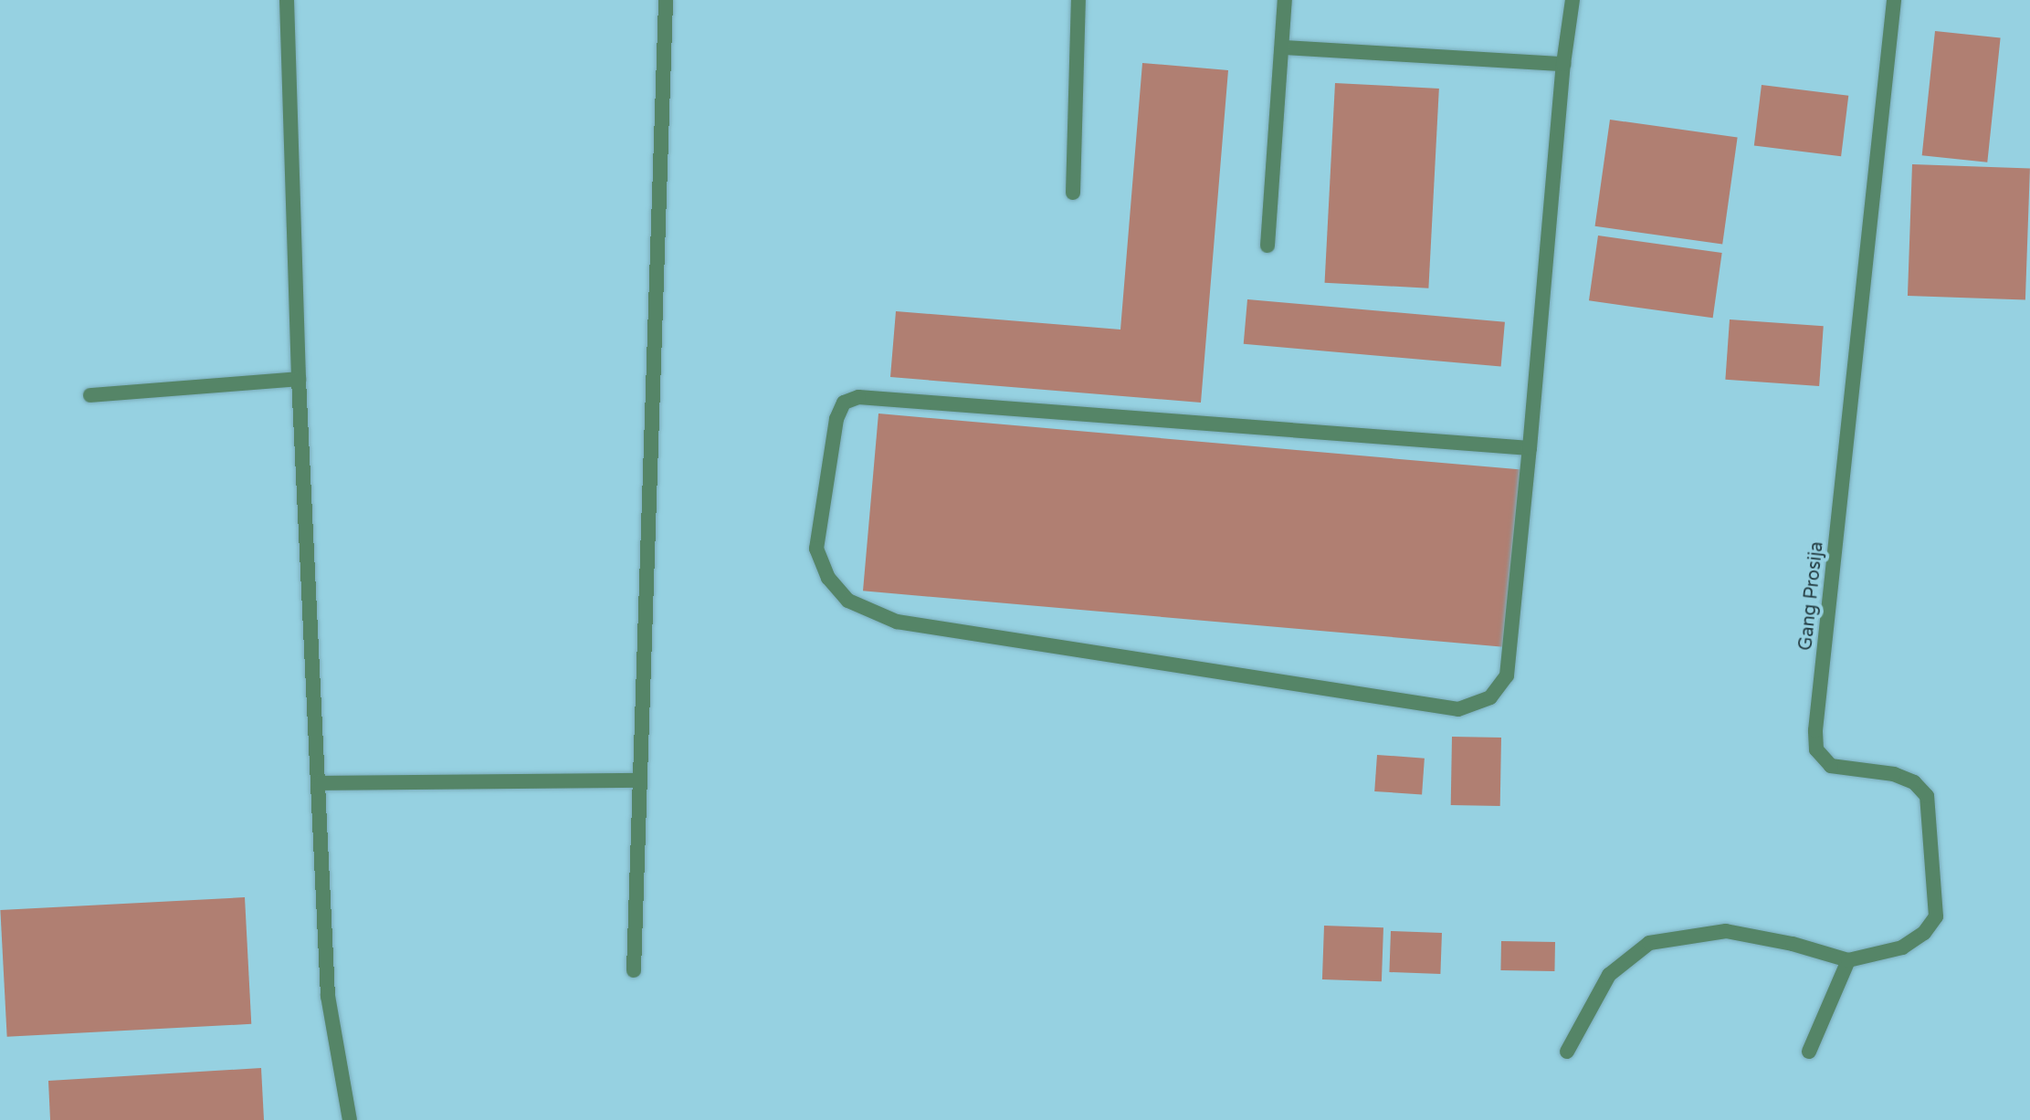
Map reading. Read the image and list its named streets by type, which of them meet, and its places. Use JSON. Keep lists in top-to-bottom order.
{
  "streets": {
    "street": ["Gang Prosija"]
  }
}
